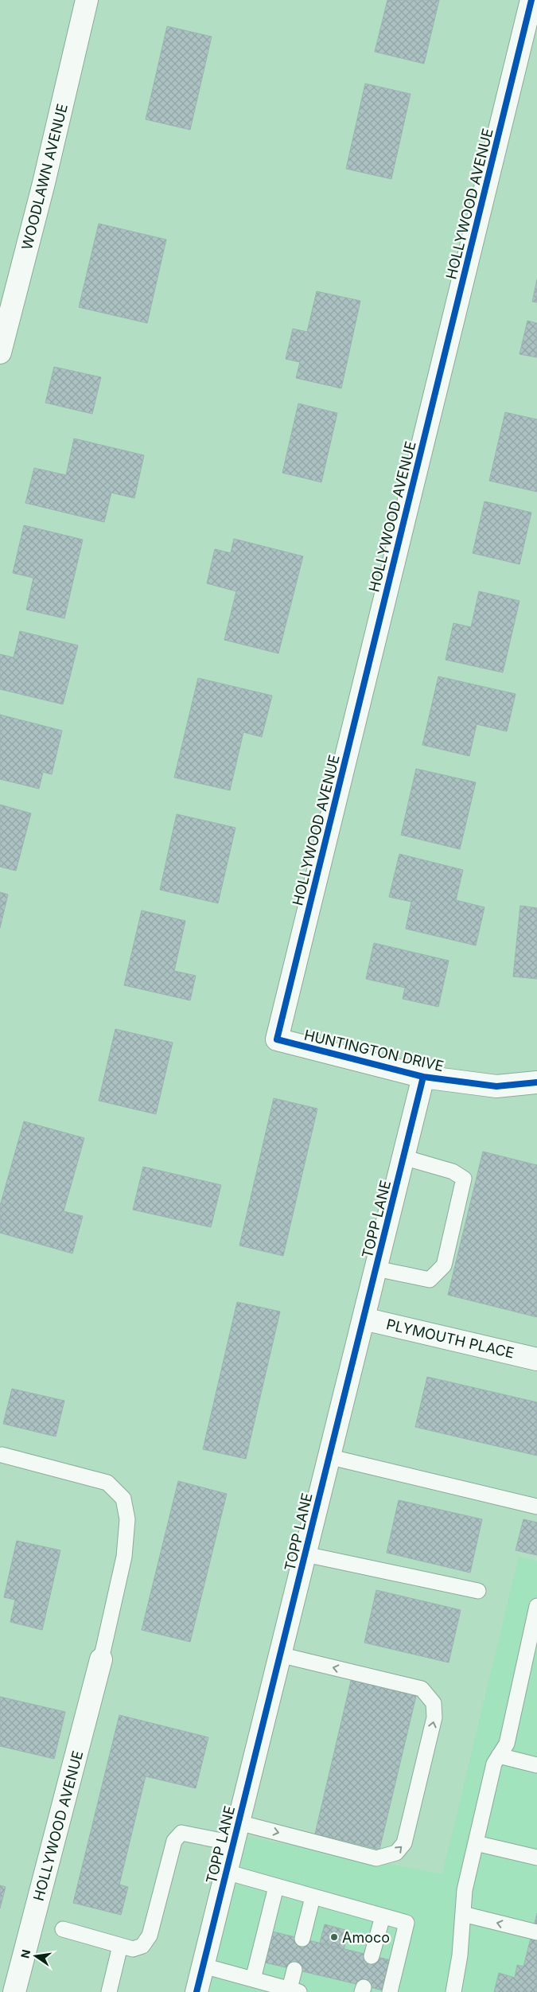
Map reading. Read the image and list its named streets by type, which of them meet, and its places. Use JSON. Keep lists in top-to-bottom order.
{
  "streets": {
    "street": [
      "WOODLAWN AVENUE",
      "HOLLYWOOD AVENUE",
      "HUNTINGTON DRIVE",
      "TOPP LANE",
      "PLYMOUTH PLACE"
    ]
  },
  "crossings": [
    ["HOLLYWOOD AVENUE", "HUNTINGTON DRIVE"],
    ["HUNTINGTON DRIVE", "TOPP LANE"],
    ["TOPP LANE", "PLYMOUTH PLACE"]
  ],
  "places": ["Amoco"],
  "north": "left"
}
